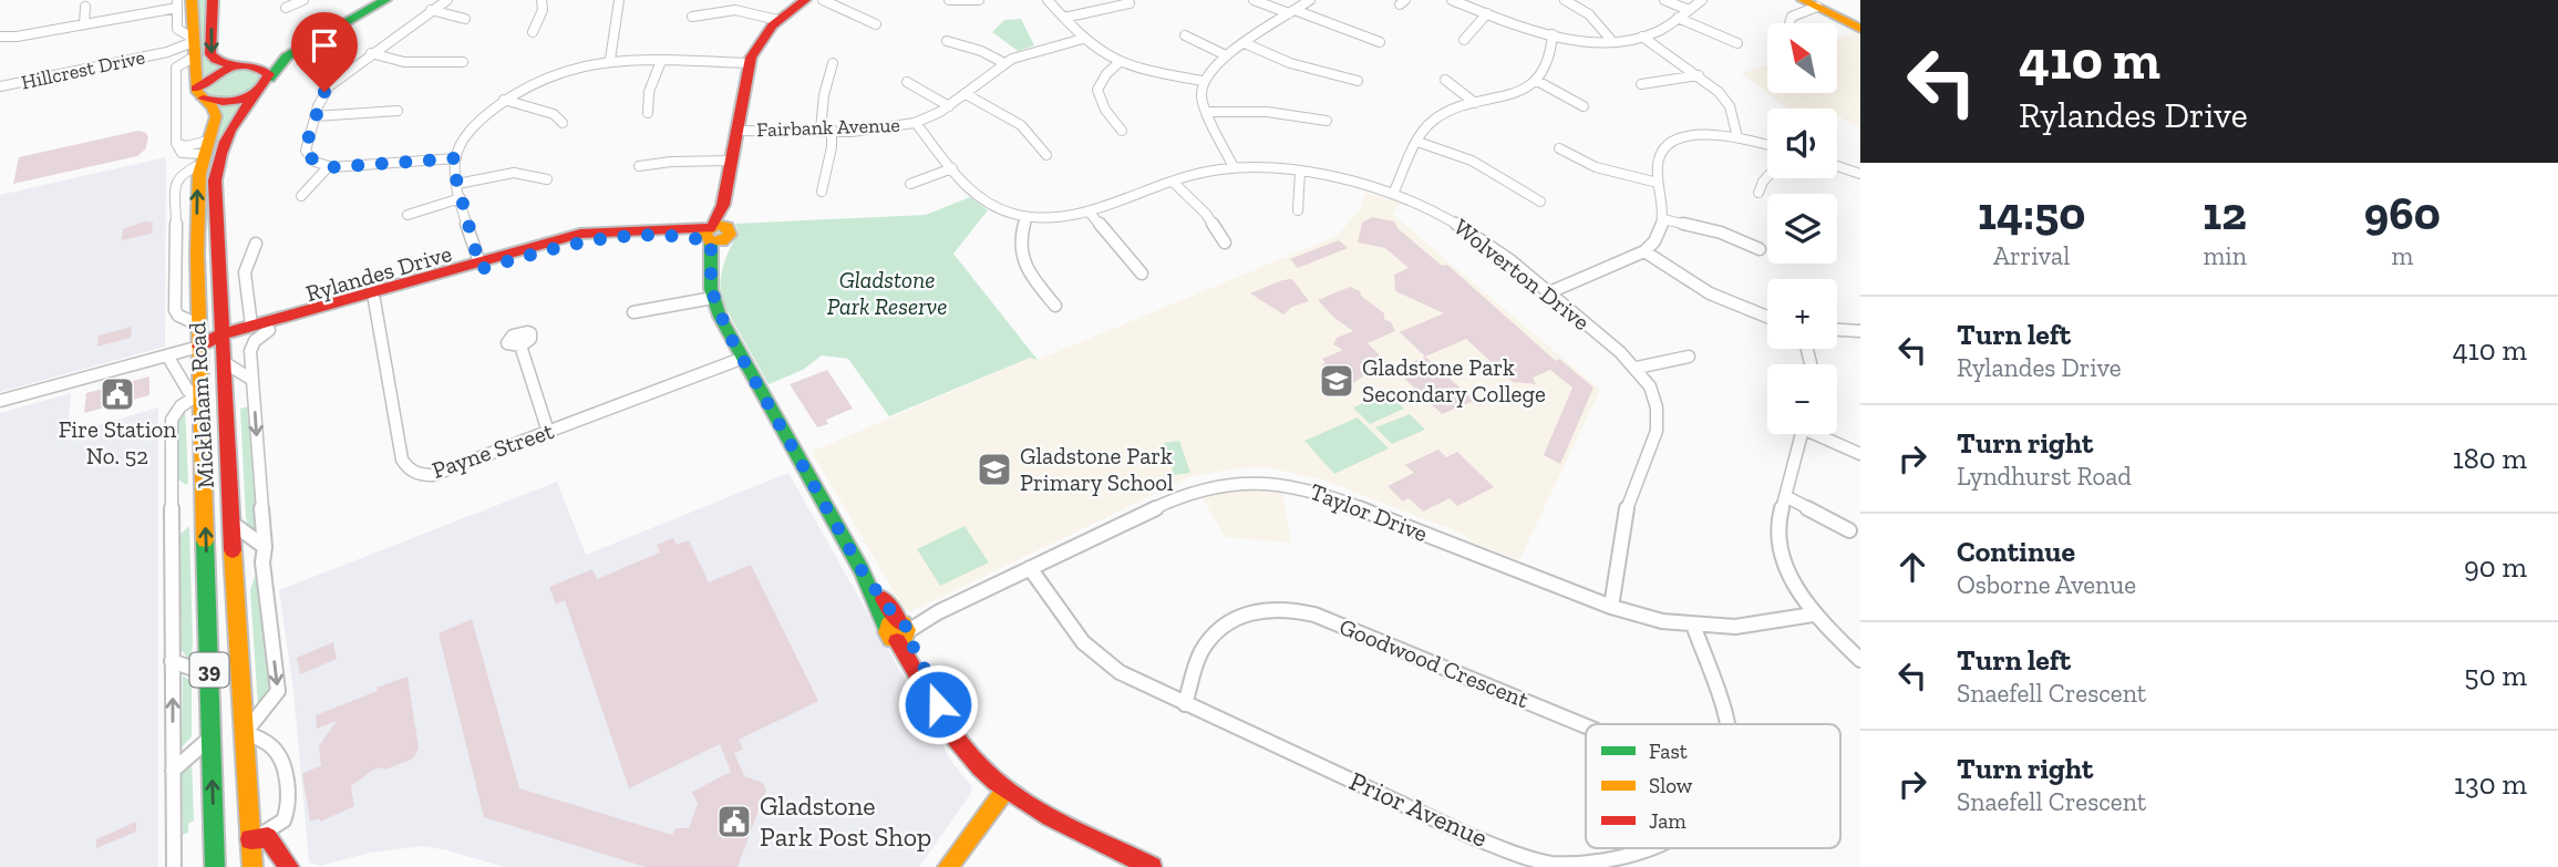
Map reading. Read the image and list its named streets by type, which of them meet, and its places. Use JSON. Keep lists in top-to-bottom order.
{
  "streets": {
    "main road": ["Rylandes Drive", "Mickleham Road", "39"],
    "street": [
      "Hillcrest Drive",
      "Fairbank Avenue",
      "Wolverton Drive",
      "Payne Street",
      "Taylor Drive",
      "Goodwood Crescent",
      "Prior Avenue"
    ]
  },
  "crossings": [
    ["Hillcrest Drive", "Mickleham Road"],
    ["Fairbank Avenue", "Wolverton Drive"],
    ["Rylandes Drive", "Mickleham Road"],
    ["Rylandes Drive", "Payne Street"],
    ["Wolverton Drive", "Taylor Drive"],
    ["Taylor Drive", "Prior Avenue"],
    ["Goodwood Crescent", "Prior Avenue"]
  ],
  "parks": ["Gladstone Park Reserve"],
  "places": {
    "school or university": ["Gladstone Park Secondary College", "Gladstone Park Primary School"],
    "public building": ["Fire Station No. 52", "Gladstone Park Post Shop"]
  },
  "legend": ["Fast", "Slow", "Jam"],
  "north": "top left",
  "page": {
    "turn": ["410 m", "Rylandes Drive"],
    "map_buttons": ["+", "−"],
    "eta": [
      "14:50",
      "Arrival",
      "12",
      "min",
      "960",
      "m"
    ],
    "list": [
      {
        "name": "Turn left",
        "note": "Rylandes Drive",
        "value": "410 m"
      },
      {
        "name": "Turn right",
        "note": "Lyndhurst Road",
        "value": "180 m"
      },
      {
        "name": "Continue",
        "note": "Osborne Avenue",
        "value": "90 m"
      },
      {
        "name": "Turn left",
        "note": "Snaefell Crescent",
        "value": "50 m"
      },
      {
        "name": "Turn right",
        "note": "Snaefell Crescent",
        "value": "130 m"
      }
    ]
  }
}
